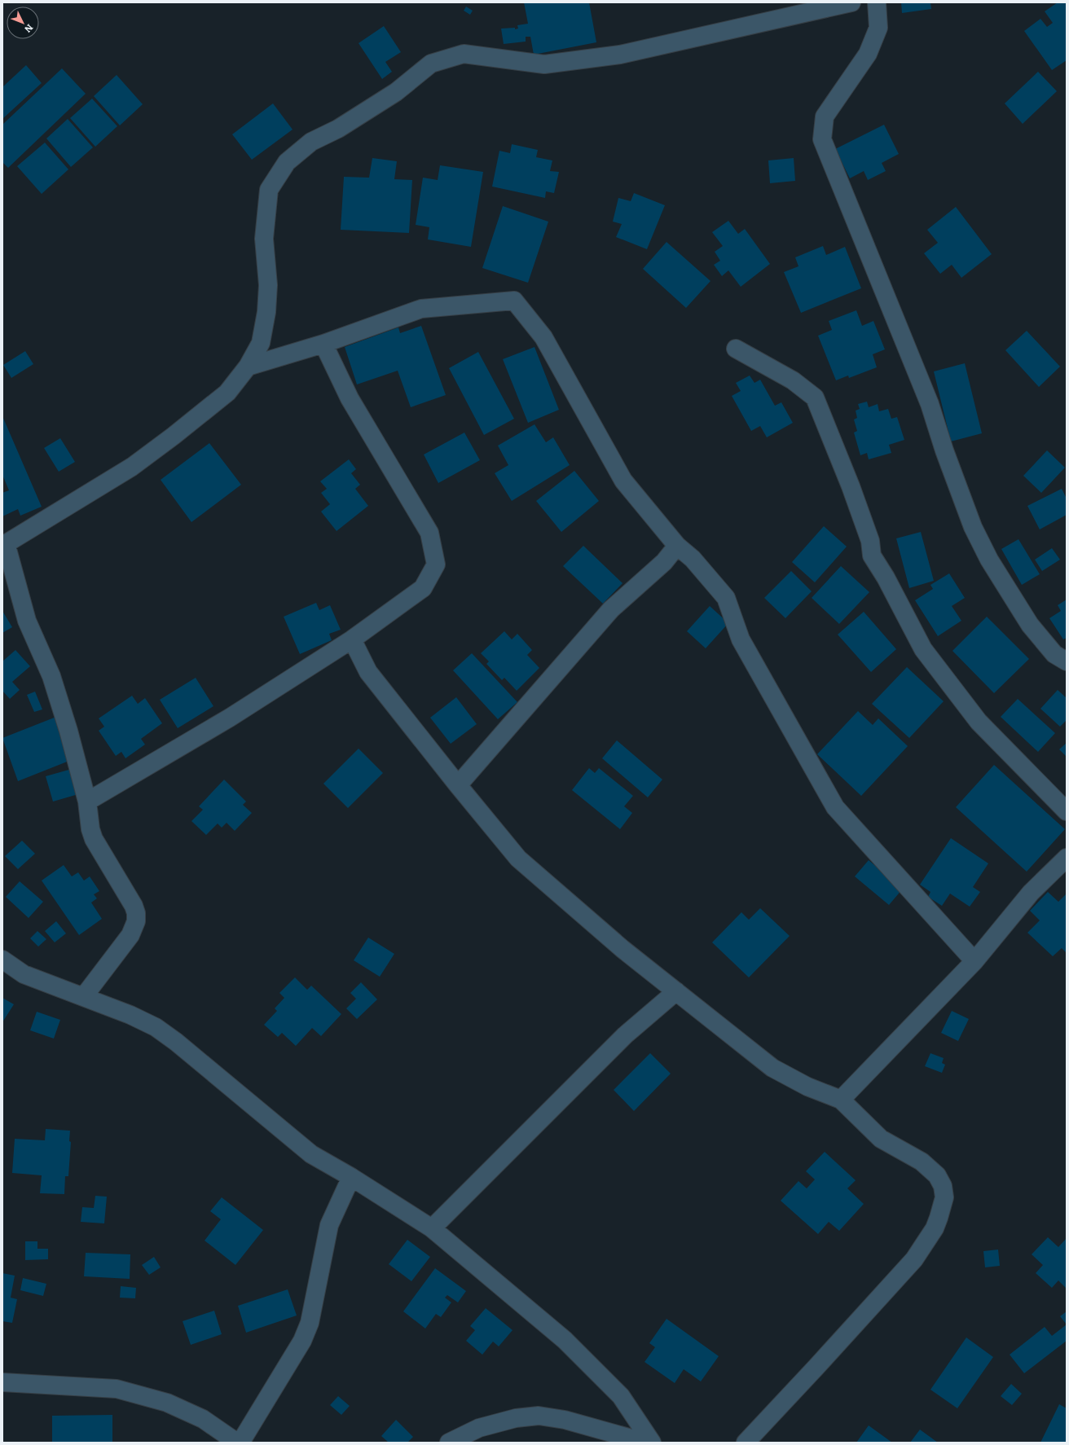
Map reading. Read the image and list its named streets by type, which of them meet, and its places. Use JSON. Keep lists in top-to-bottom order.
{
  "north": "bottom right"
}
